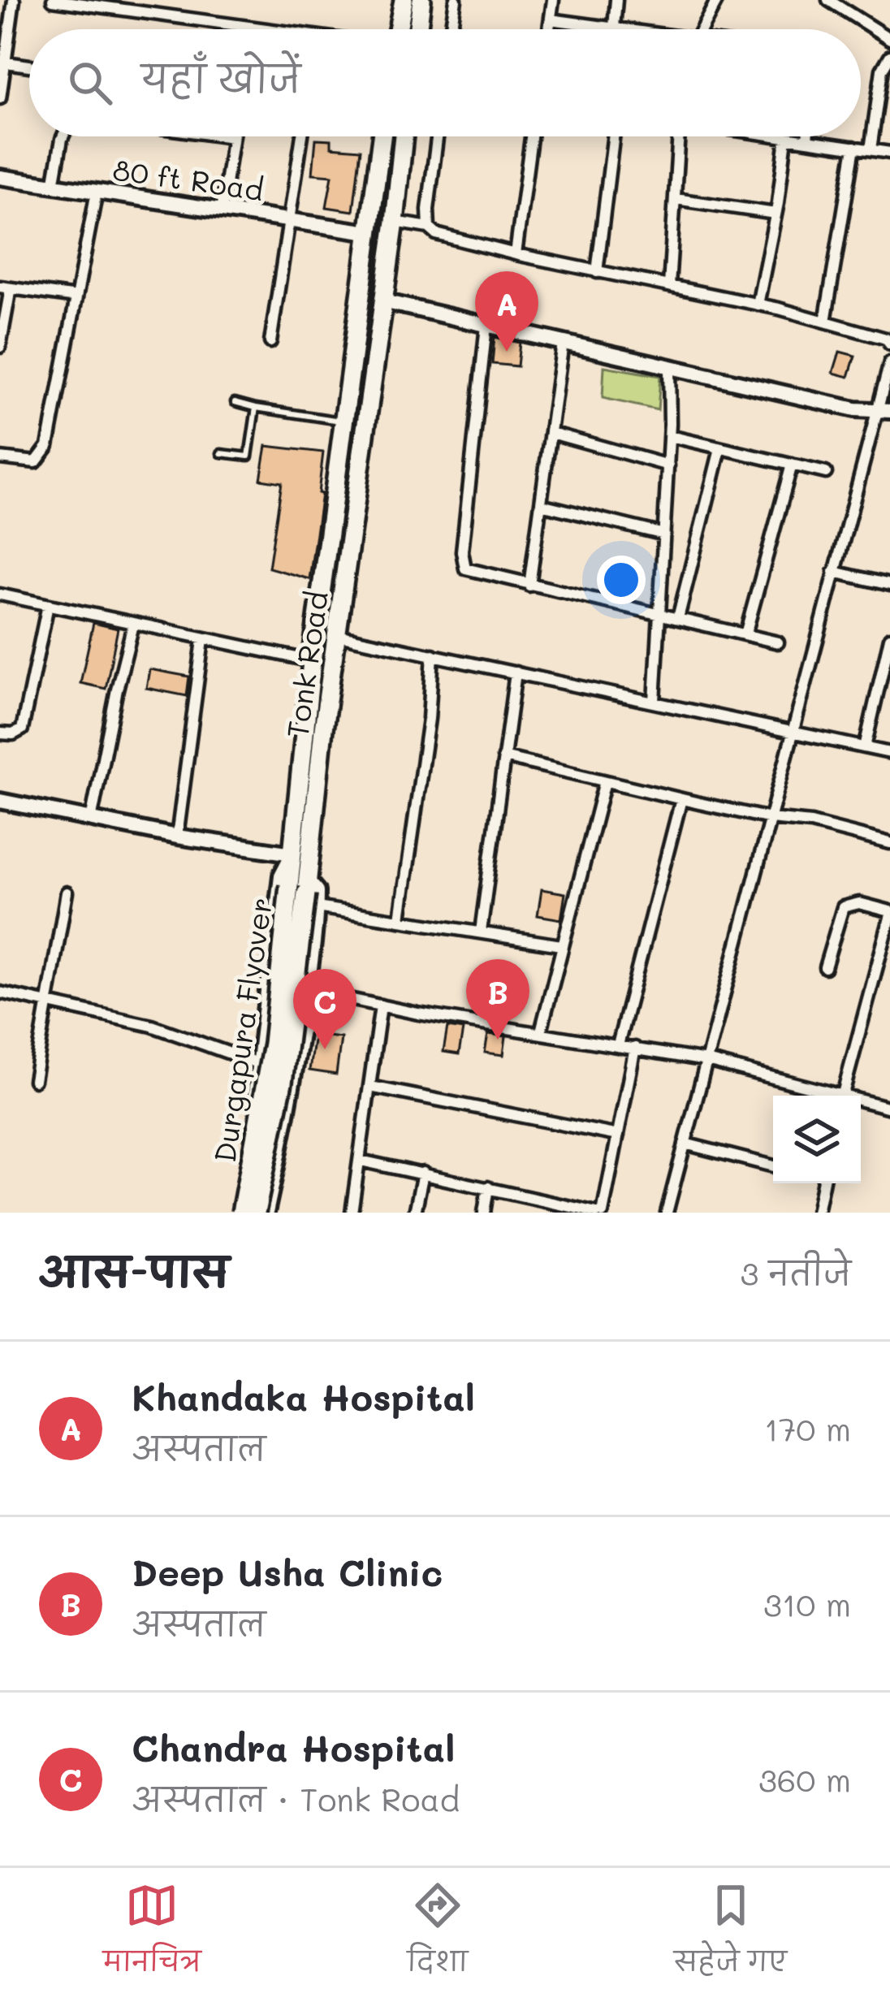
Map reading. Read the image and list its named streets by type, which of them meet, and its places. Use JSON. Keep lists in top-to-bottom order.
{
  "streets": {
    "main road": ["Tonk Road", "Durgapura Flyover"],
    "street": ["80 ft Road"]
  },
  "crossings": [
    ["80 ft Road", "Tonk Road"],
    ["Tonk Road", "Durgapura Flyover"]
  ],
  "page": {
    "search": "यहाँ खोजें",
    "pins": ["A", "B", "C"],
    "heading": ["आस-पास", "3 नतीजे"],
    "list": [
      {
        "mark": "A",
        "name": "Khandaka Hospital",
        "note": "अस्पताल",
        "value": "170 m"
      },
      {
        "mark": "B",
        "name": "Deep Usha Clinic",
        "note": "अस्पताल",
        "value": "310 m"
      },
      {
        "mark": "C",
        "name": "Chandra Hospital",
        "note": "अस्पताल · Tonk Road",
        "value": "360 m"
      }
    ],
    "nav": ["मानचित्र", "दिशा", "सहेजे गए"]
  }
}
